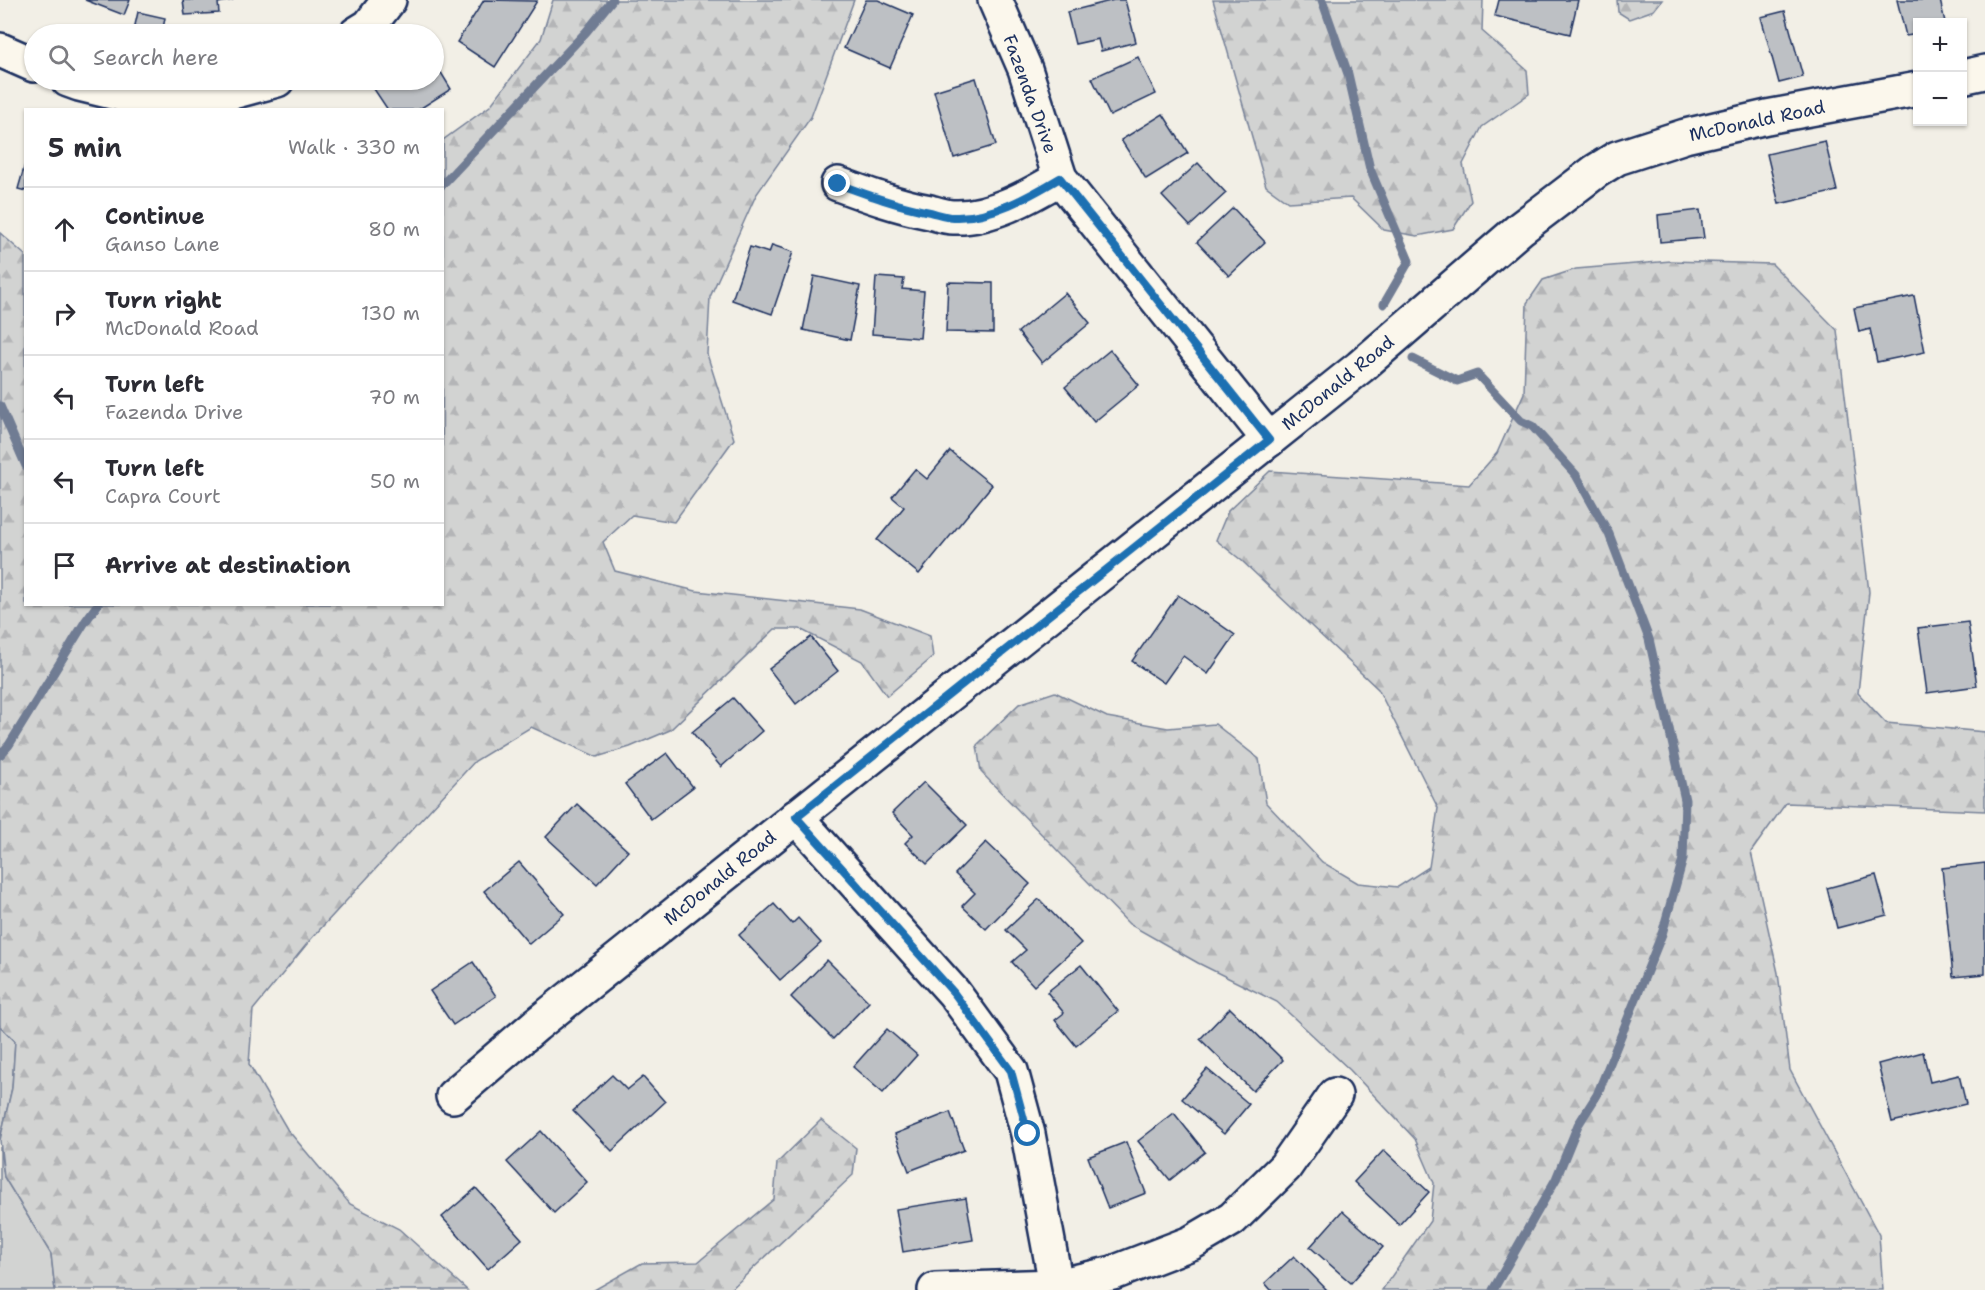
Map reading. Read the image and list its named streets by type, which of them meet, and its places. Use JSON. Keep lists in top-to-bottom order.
{
  "streets": {
    "street": ["Fazenda Drive", "McDonald Road"]
  },
  "crossings": [
    ["Fazenda Drive", "McDonald Road"]
  ],
  "page": {
    "map_buttons": ["+", "−"],
    "search": "Search here",
    "heading": ["5 min", "Walk · 330 m"],
    "list": [
      ["Continue", "Ganso Lane", "80 m"],
      ["Turn right", "McDonald Road", "130 m"],
      ["Turn left", "Fazenda Drive", "70 m"],
      ["Turn left", "Capra Court", "50 m"],
      "Arrive at destination"
    ]
  }
}
